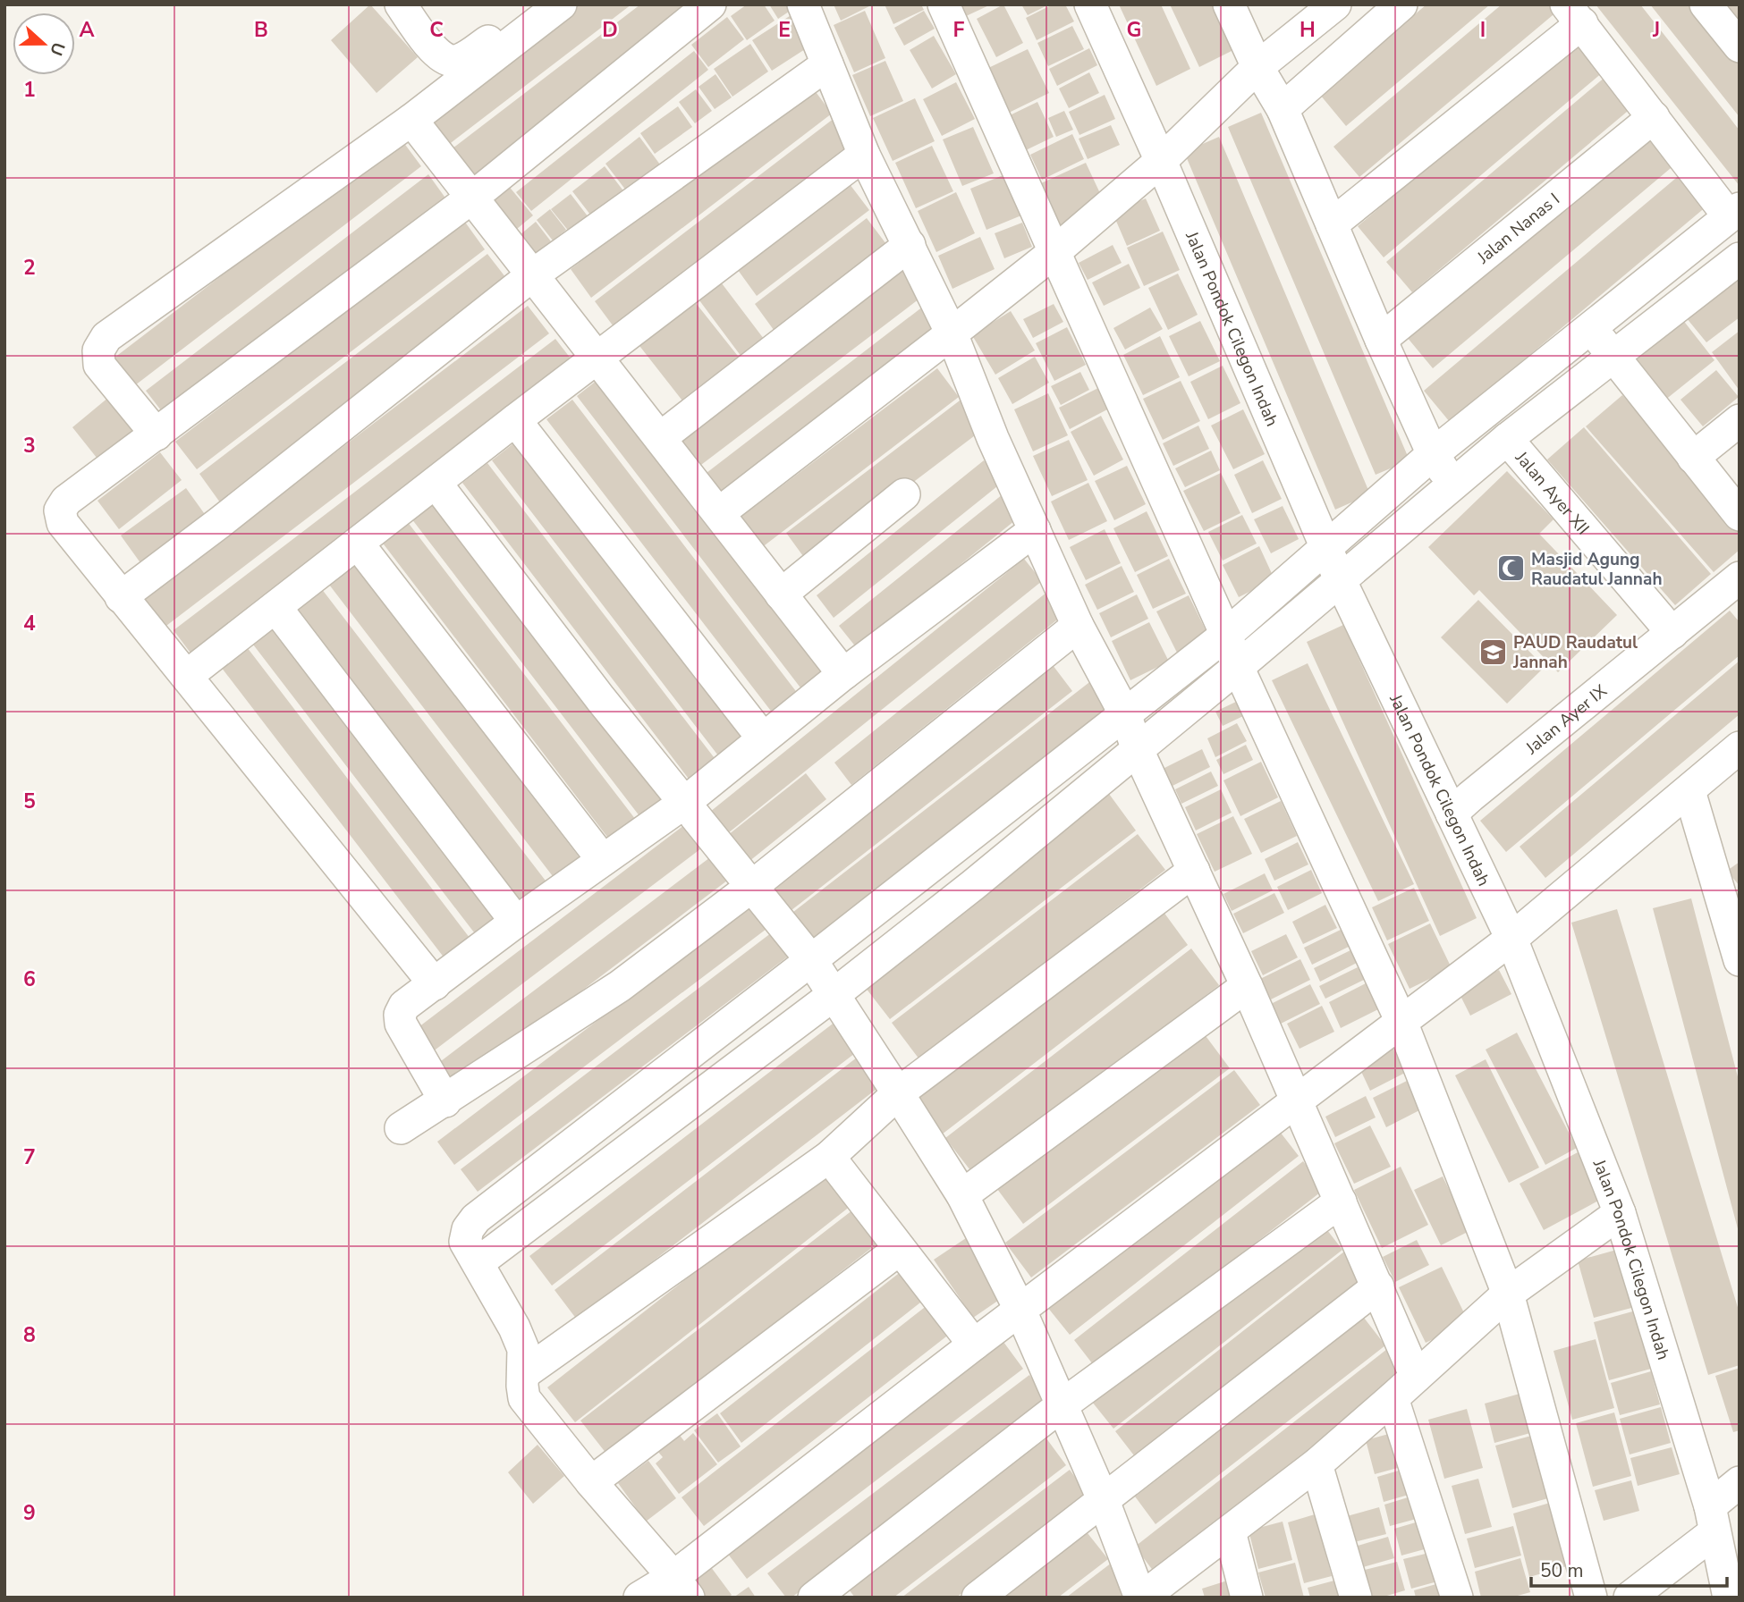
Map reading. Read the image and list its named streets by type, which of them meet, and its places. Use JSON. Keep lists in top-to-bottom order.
{
  "streets": {
    "street": [
      "Jalan Nanas I",
      "Jalan Pondok Cilegon Indah",
      "Jalan Ayer XII",
      "Jalan Ayer IX"
    ]
  },
  "crossings": [
    ["Jalan Pondok Cilegon Indah", "Jalan Ayer IX"],
    ["Jalan Ayer XII", "Jalan Ayer IX"]
  ],
  "places": {
    "mosque": ["Masjid Agung Raudatul Jannah"],
    "school or university": ["PAUD Raudatul Jannah"]
  },
  "scale_bar": "50 m",
  "north": "right",
  "grid": {
    "columns": [
      "A",
      "B",
      "C",
      "D",
      "E",
      "F",
      "G",
      "H",
      "I",
      "J"
    ],
    "rows": [
      "1",
      "2",
      "3",
      "4",
      "5",
      "6",
      "7",
      "8",
      "9"
    ]
  }
}
